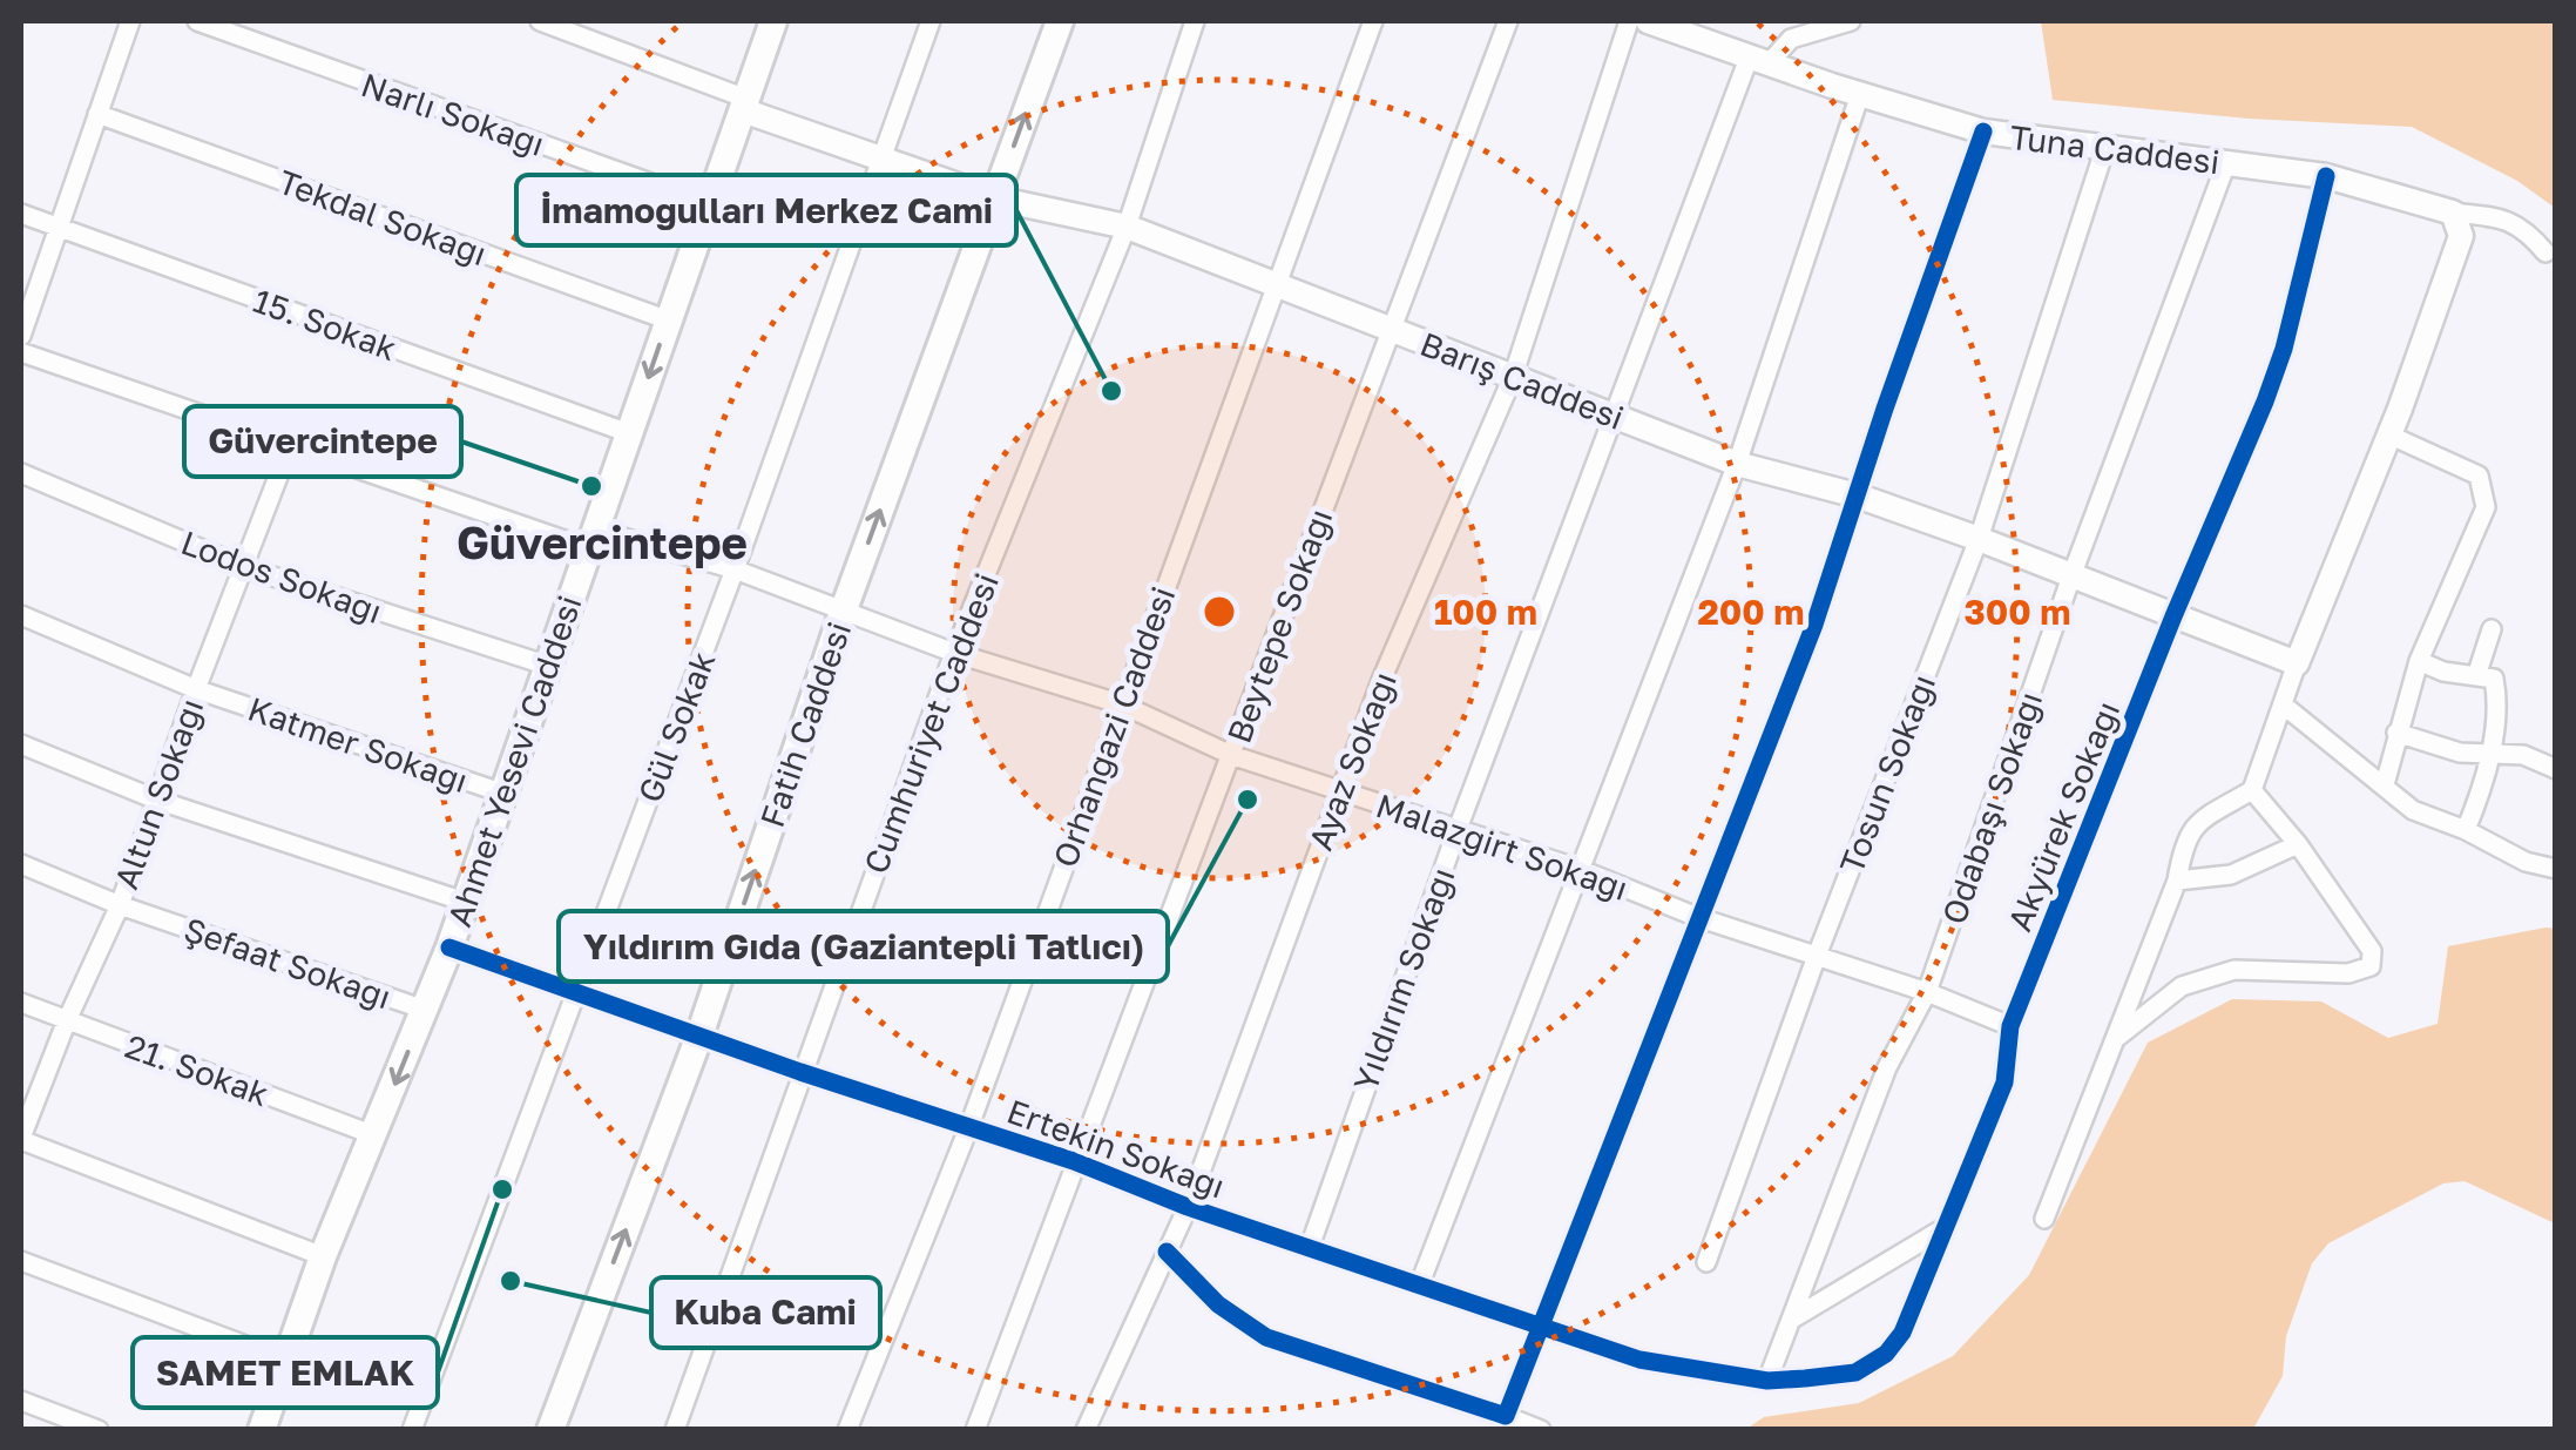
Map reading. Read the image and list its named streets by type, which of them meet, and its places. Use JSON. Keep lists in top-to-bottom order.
{
  "streets": {
    "main road": ["Fatih Caddesi", "Ahmet Yesevi Caddesi"],
    "street": [
      "Narlı Sokağı",
      "Tuna Caddesi",
      "Tekdal Sokağı",
      "15. Sokak",
      "Barış Caddesi",
      "Lodos Sokağı",
      "Beytepe Sokağı",
      "Cumhuriyet Caddesi",
      "Gül Sokak",
      "Orhangazi Caddesi",
      "Katmer Sokağı",
      "Ayaz Sokağı",
      "Tosun Sokağı",
      "Altun Sokağı",
      "Odabaşı Sokağı",
      "Akyürek Sokağı",
      "Malazgirt Sokağı",
      "Şefaat Sokağı",
      "Yıldırım Sokağı",
      "21. Sokak",
      "Ertekin Sokağı"
    ]
  },
  "crossings": [
    ["Narlı Sokağı", "Ahmet Yesevi Caddesi"],
    ["Tuna Caddesi", "Tosun Sokağı"],
    ["Tuna Caddesi", "Odabaşı Sokağı"],
    ["Tuna Caddesi", "Akyürek Sokağı"],
    ["Tuna Caddesi", "Yıldırım Sokağı"],
    ["Tekdal Sokağı", "Ahmet Yesevi Caddesi"],
    ["15. Sokak", "Ahmet Yesevi Caddesi"],
    ["Barış Caddesi", "Beytepe Sokağı"],
    ["Barış Caddesi", "Cumhuriyet Caddesi"],
    ["Barış Caddesi", "Fatih Caddesi"],
    ["Barış Caddesi", "Gül Sokak"],
    ["Barış Caddesi", "Orhangazi Caddesi"],
    ["Barış Caddesi", "Ahmet Yesevi Caddesi"],
    ["Barış Caddesi", "Ayaz Sokağı"],
    ["Barış Caddesi", "Tosun Sokağı"],
    ["Barış Caddesi", "Odabaşı Sokağı"],
    ["Barış Caddesi", "Akyürek Sokağı"],
    ["Barış Caddesi", "Yıldırım Sokağı"],
    ["Lodos Sokağı", "Ahmet Yesevi Caddesi"],
    ["Lodos Sokağı", "Altun Sokağı"],
    ["Beytepe Sokağı", "Malazgirt Sokağı"],
    ["Beytepe Sokağı", "Ertekin Sokağı"],
    ["Cumhuriyet Caddesi", "Malazgirt Sokağı"],
    ["Cumhuriyet Caddesi", "Ertekin Sokağı"],
    ["Fatih Caddesi", "Malazgirt Sokağı"],
    ["Fatih Caddesi", "Ertekin Sokağı"],
    ["Gül Sokak", "Malazgirt Sokağı"],
    ["Gül Sokak", "Ertekin Sokağı"],
    ["Orhangazi Caddesi", "Malazgirt Sokağı"],
    ["Orhangazi Caddesi", "Ertekin Sokağı"],
    ["Katmer Sokağı", "Ahmet Yesevi Caddesi"],
    ["Katmer Sokağı", "Altun Sokağı"],
    ["Ahmet Yesevi Caddesi", "Malazgirt Sokağı"],
    ["Ahmet Yesevi Caddesi", "Şefaat Sokağı"],
    ["Ahmet Yesevi Caddesi", "21. Sokak"],
    ["Ahmet Yesevi Caddesi", "Ertekin Sokağı"],
    ["Ayaz Sokağı", "Malazgirt Sokağı"],
    ["Ayaz Sokağı", "Ertekin Sokağı"],
    ["Tosun Sokağı", "Malazgirt Sokağı"],
    ["Altun Sokağı", "Malazgirt Sokağı"],
    ["Altun Sokağı", "Şefaat Sokağı"],
    ["Altun Sokağı", "21. Sokak"],
    ["Odabaşı Sokağı", "Akyürek Sokağı"],
    ["Odabaşı Sokağı", "Malazgirt Sokağı"],
    ["Odabaşı Sokağı", "Ertekin Sokağı"],
    ["Akyürek Sokağı", "Malazgirt Sokağı"],
    ["Akyürek Sokağı", "Ertekin Sokağı"],
    ["Malazgirt Sokağı", "Yıldırım Sokağı"],
    ["Yıldırım Sokağı", "Ertekin Sokağı"]
  ],
  "one_way": ["Fatih Caddesi"],
  "districts": ["Güvercintepe"],
  "places": [
    "İmamoğulları Merkez Cami",
    "Güvercintepe",
    "Yıldırım Gıda (Gaziantepli Tatlıcı)",
    "SAMET EMLAK",
    "Kuba Cami"
  ],
  "rings": ["100 m", "200 m", "300 m"]
}
